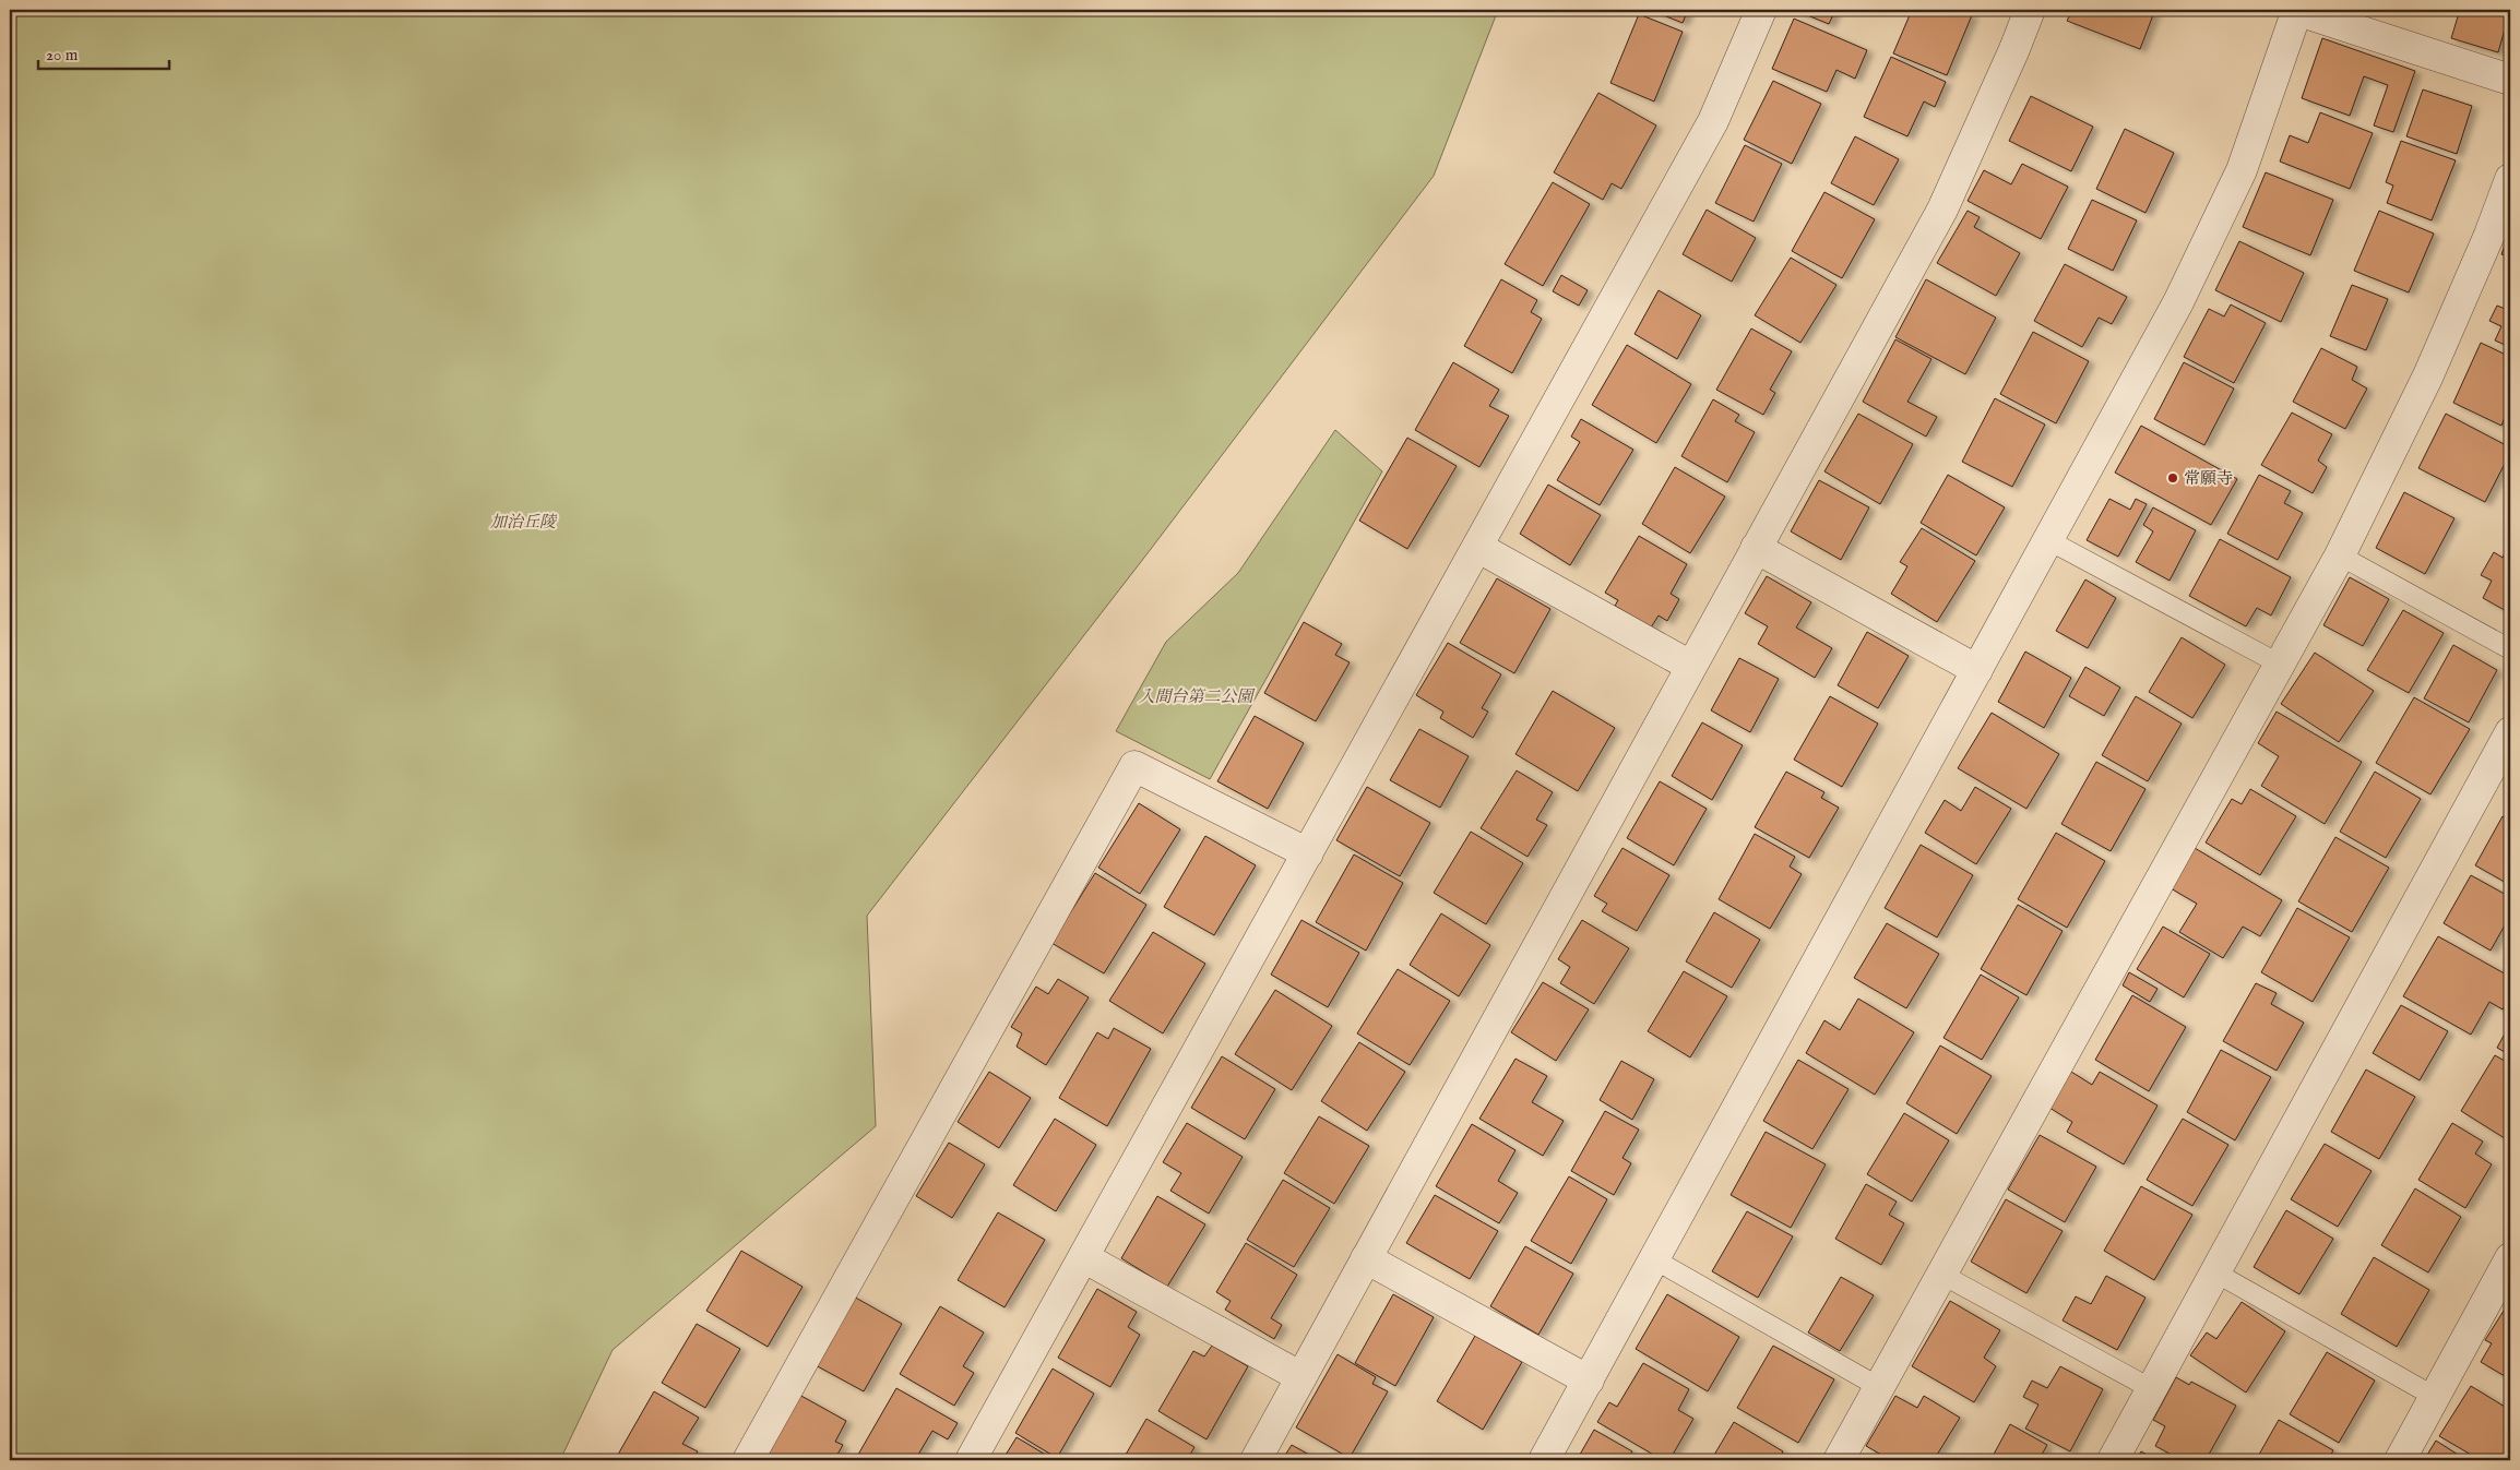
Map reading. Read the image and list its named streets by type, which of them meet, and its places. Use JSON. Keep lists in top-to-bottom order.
{
  "parks": ["加治丘陵", "入間台第二公園"],
  "places": ["常願寺"],
  "scale_bar": "20 m"
}
